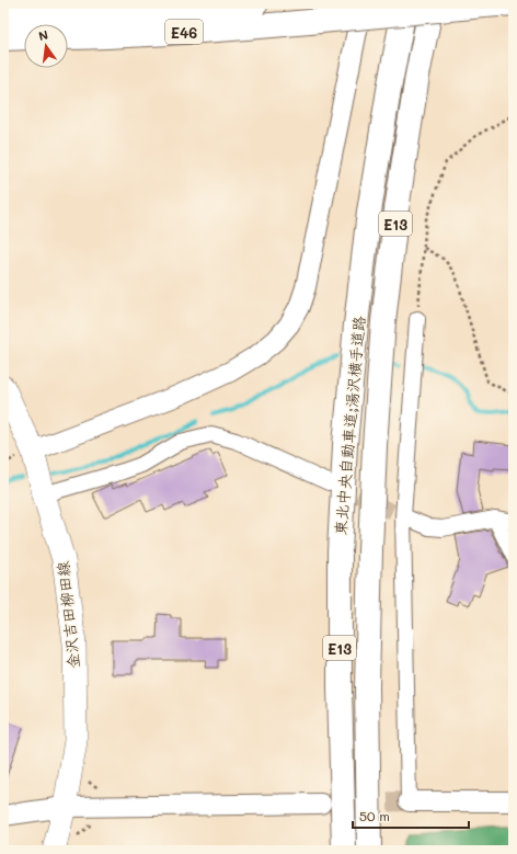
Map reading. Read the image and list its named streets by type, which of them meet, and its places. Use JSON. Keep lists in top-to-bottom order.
{
  "streets": {
    "highway": ["E46", "E13", "東北中央自動車道;湯沢横手道路"],
    "main road": ["金沢吉田柳田線"]
  },
  "scale_bar": "50 m",
  "north": "top"
}
